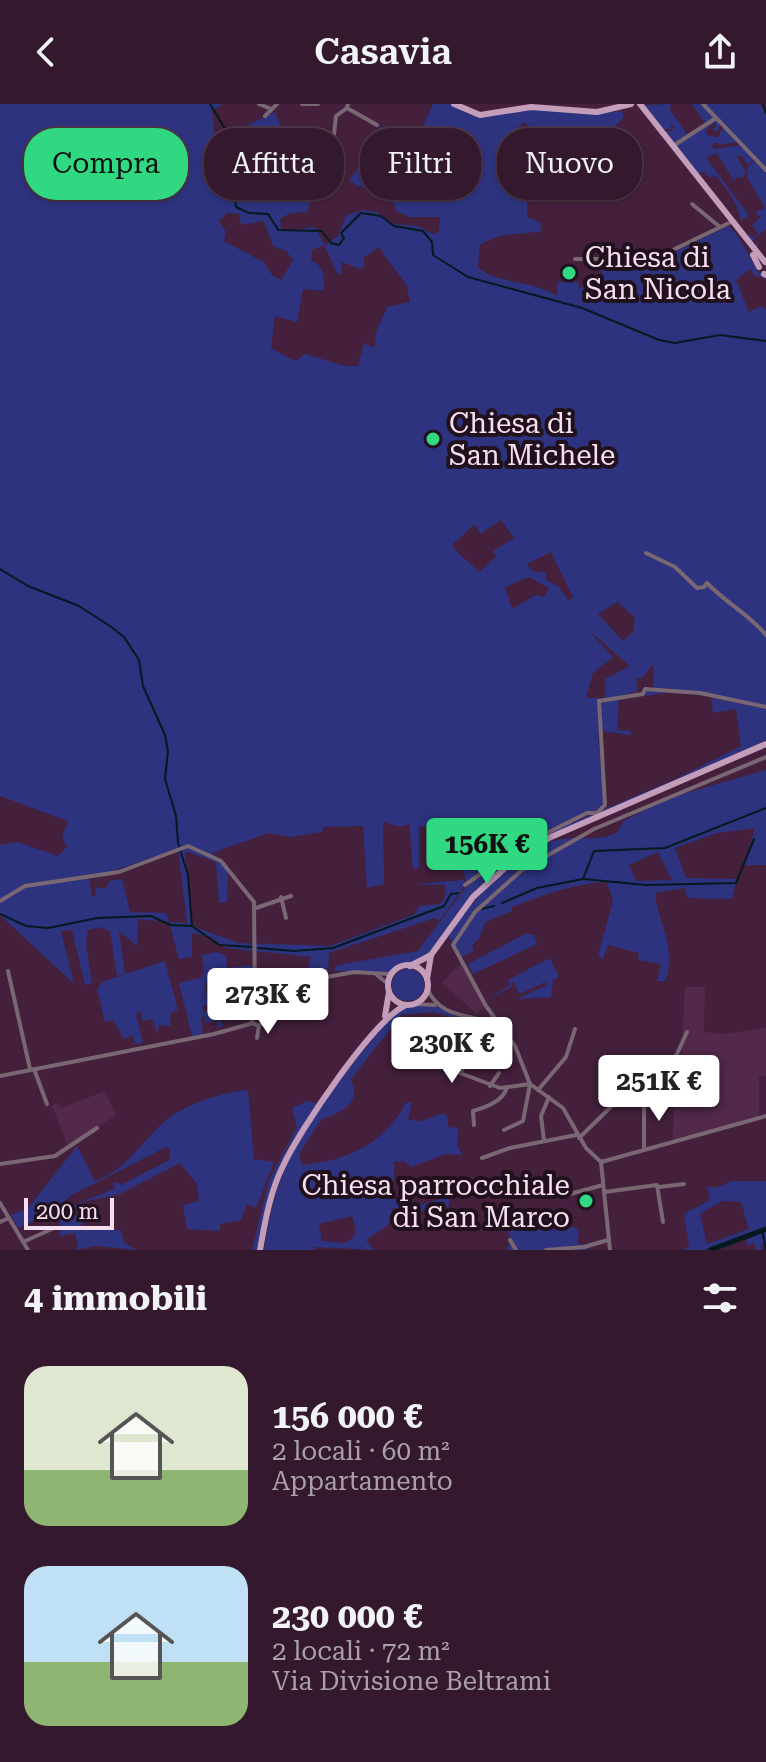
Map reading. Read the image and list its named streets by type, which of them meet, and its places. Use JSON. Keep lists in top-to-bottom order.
{
  "places": ["Chiesa di San Nicola", "Chiesa di San Michele", "Chiesa parrocchiale di San Marco"],
  "scale_bar": "200 m",
  "page": {
    "header": "Casavia",
    "chip": [
      "Compra",
      "Affitta",
      "Filtri",
      "Nuovo"
    ],
    "price": [
      "156K €",
      "273K €",
      "230K €",
      "251K €"
    ],
    "scale": "200 m",
    "heading": "4 immobili",
    "list": [
      {
        "name": "156 000 €",
        "note": "2 locali · 60 m² · Appartamento"
      },
      {
        "name": "230 000 €",
        "note": "2 locali · 72 m² · Via Divisione Beltrami"
      }
    ]
  }
}
